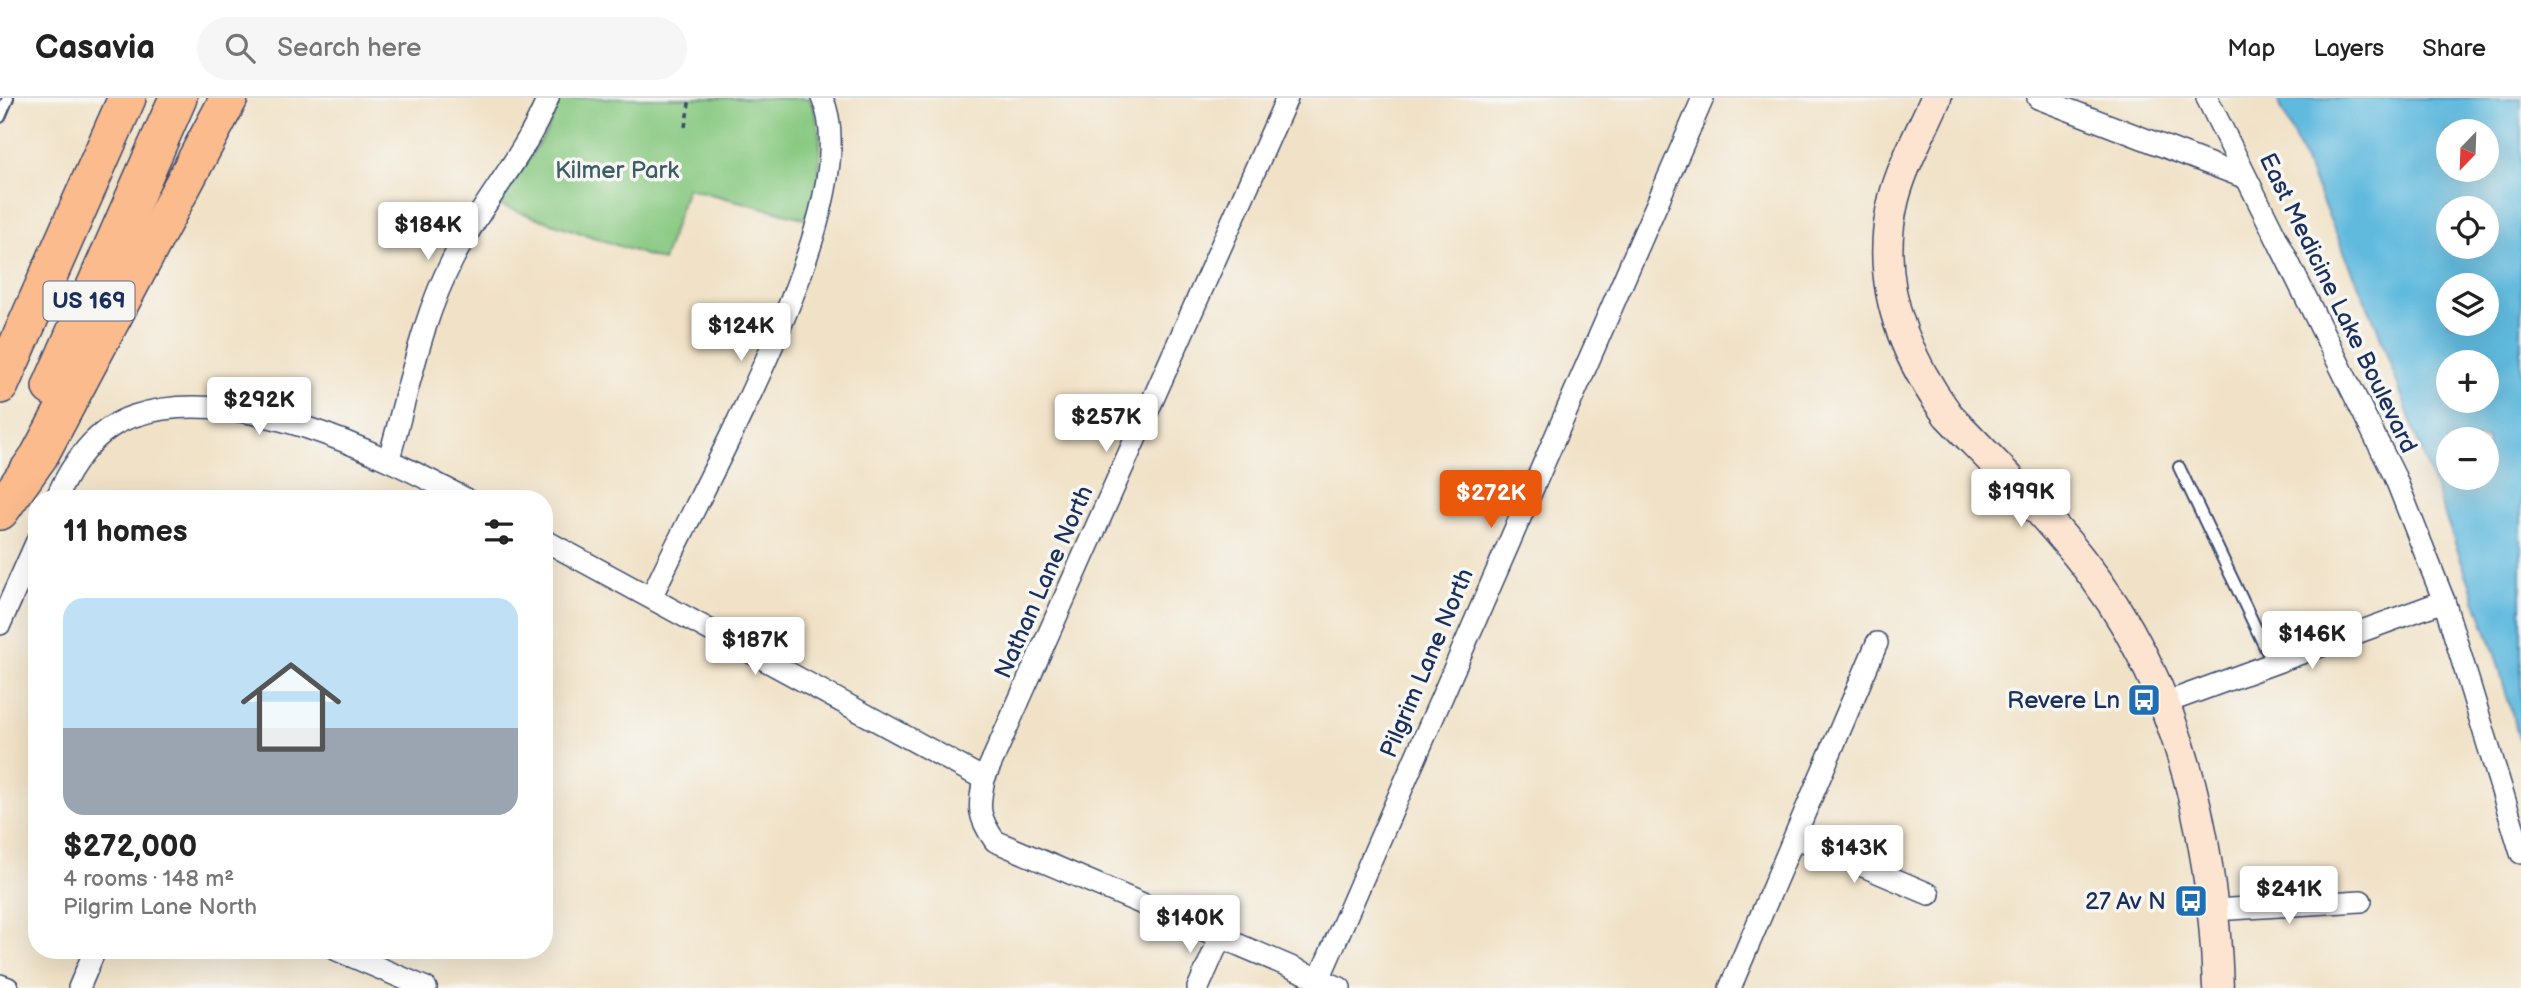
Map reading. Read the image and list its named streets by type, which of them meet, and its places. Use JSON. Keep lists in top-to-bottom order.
{
  "streets": {
    "highway": ["US 169"],
    "street": ["East Medicine Lake Boulevard", "Nathan Lane North", "Pilgrim Lane North"]
  },
  "parks": ["Kilmer Park"],
  "places": {
    "bus stop": ["Revere Ln", "27 Av N"]
  },
  "north": "bottom left",
  "page": {
    "header": "Casavia",
    "search": "Search here",
    "nav": ["Map", "Layers", "Share"],
    "map_buttons": ["+", "−"],
    "price": [
      "$184K",
      "$124K",
      "$292K",
      "$257K",
      "$199K",
      "$272K",
      "$146K",
      "$187K",
      "$143K",
      "$241K",
      "$140K"
    ],
    "heading": "11 homes",
    "list": [
      {
        "name": "$272,000",
        "note": "4 rooms · 148 m² · Pilgrim Lane North"
      }
    ]
  }
}
